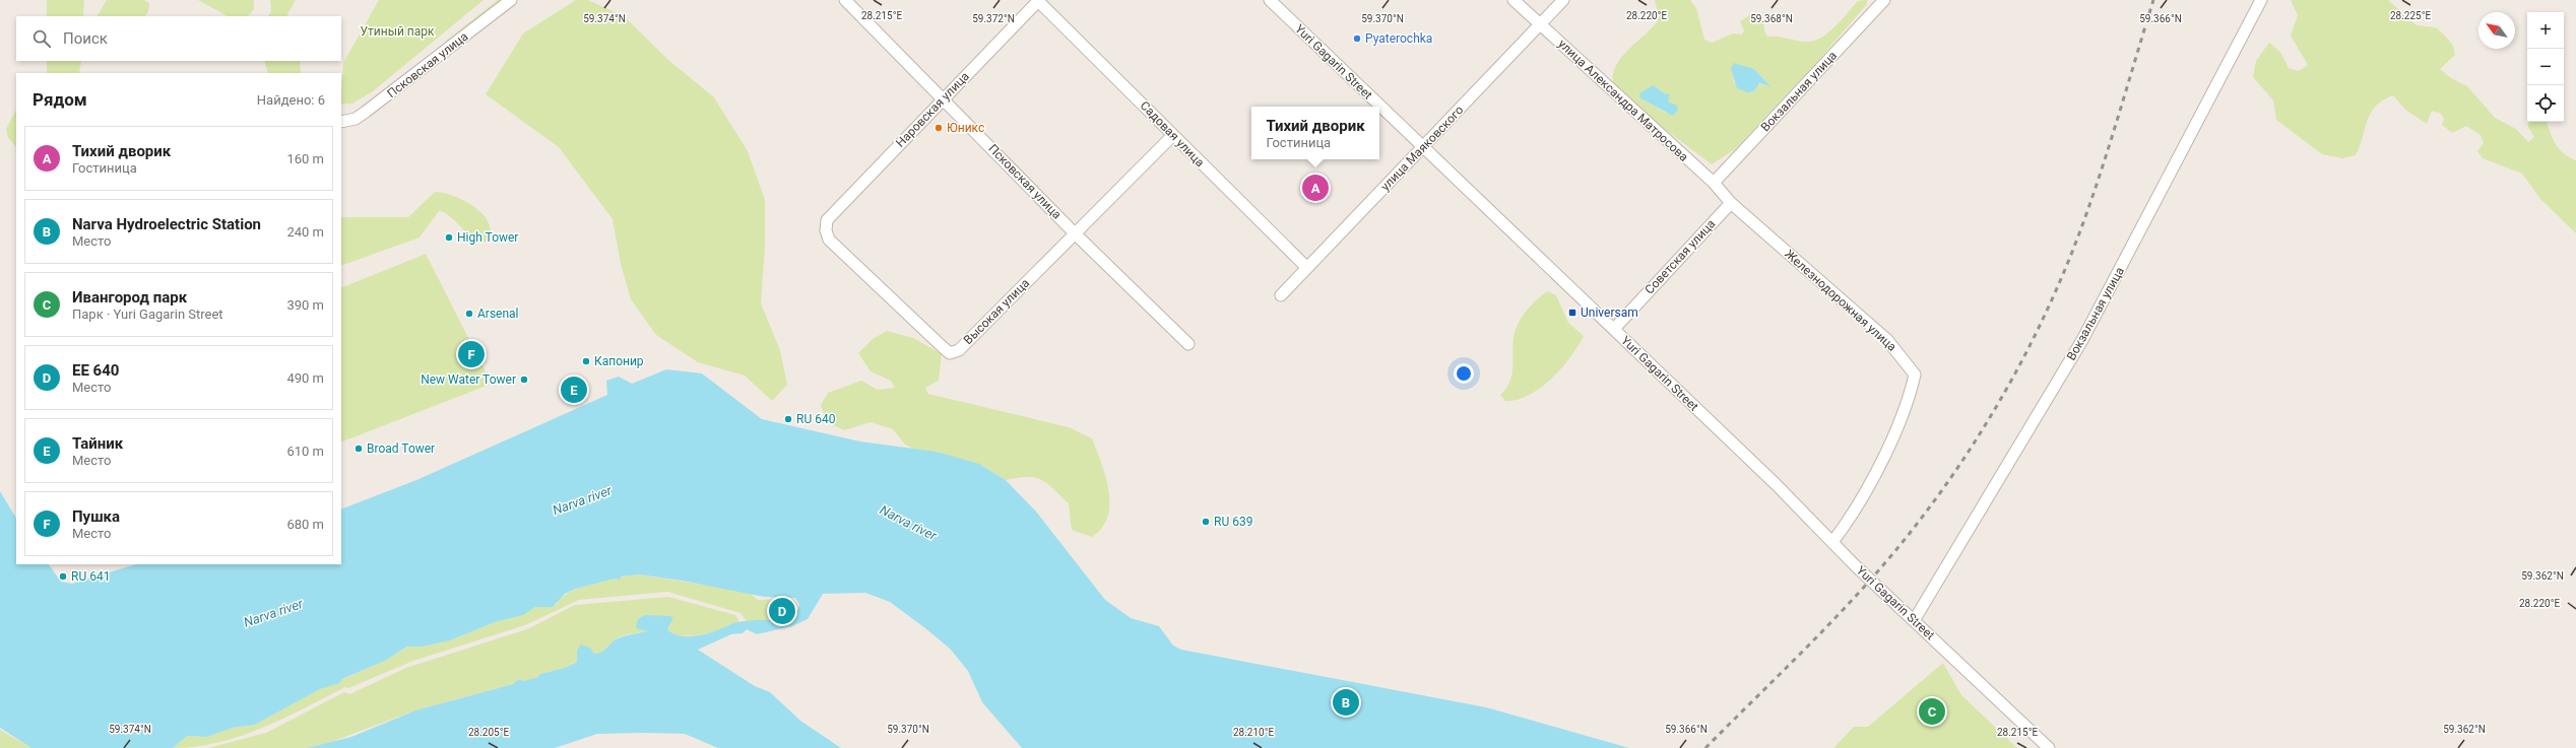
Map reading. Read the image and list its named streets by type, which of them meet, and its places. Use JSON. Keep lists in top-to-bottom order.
{
  "streets": {
    "street": [
      "Yuri Gagarin Street",
      "Псковская улица",
      "Вокзальная улица",
      "улица Александра Матросова",
      "Наровская улица",
      "Садовая улица",
      "улица Маяковского",
      "Советская улица",
      "Железнодорожная улица",
      "Высокая улица"
    ]
  },
  "crossings": [
    ["Yuri Gagarin Street", "Вокзальная улица"],
    ["Yuri Gagarin Street", "улица Маяковского"],
    ["Yuri Gagarin Street", "Советская улица"],
    ["Yuri Gagarin Street", "Железнодорожная улица"],
    ["Псковская улица", "Наровская улица"],
    ["Псковская улица", "Высокая улица"],
    ["Вокзальная улица", "улица Александра Матросова"],
    ["улица Александра Матросова", "улица Маяковского"],
    ["улица Александра Матросова", "Советская улица"],
    ["улица Александра Матросова", "Железнодорожная улица"],
    ["Наровская улица", "Садовая улица"],
    ["Наровская улица", "Высокая улица"],
    ["Садовая улица", "улица Маяковского"],
    ["Садовая улица", "Высокая улица"],
    ["Советская улица", "Железнодорожная улица"]
  ],
  "water": ["Narva river"],
  "parks": ["Утиный парк"],
  "places": {
    "other": [
      "Pyaterochka",
      "Юникс",
      "High Tower",
      "Arsenal",
      "Капонир",
      "New Water Tower",
      "RU 640",
      "Broad Tower",
      "RU 639",
      "RU 641"
    ],
    "transit": ["Universam"]
  },
  "north": "top left",
  "page": {
    "map_buttons": ["+", "−"],
    "search": "Поиск",
    "heading": ["Рядом", "Найдено: 6"],
    "popup": ["Тихий дворик", "Гостиница"],
    "list": [
      {
        "mark": "A",
        "name": "Тихий дворик",
        "note": "Гостиница",
        "value": "160 m"
      },
      {
        "mark": "B",
        "name": "Narva Hydroelectric Station",
        "note": "Место",
        "value": "240 m"
      },
      {
        "mark": "C",
        "name": "Ивангород парк",
        "note": "Парк · Yuri Gagarin Street",
        "value": "390 m"
      },
      {
        "mark": "D",
        "name": "EE 640",
        "note": "Место",
        "value": "490 m"
      },
      {
        "mark": "E",
        "name": "Тайник",
        "note": "Место",
        "value": "610 m"
      },
      {
        "mark": "F",
        "name": "Пушка",
        "note": "Место",
        "value": "680 m"
      }
    ],
    "pins": [
      "A",
      "F",
      "E",
      "D",
      "B",
      "C"
    ]
  },
  "coordinates": [
    "28.215°E",
    "28.220°E",
    "28.225°E",
    "59.374°N",
    "59.372°N",
    "59.370°N",
    "59.368°N",
    "59.366°N",
    "59.362°N",
    "28.205°E",
    "28.210°E"
  ]
}
